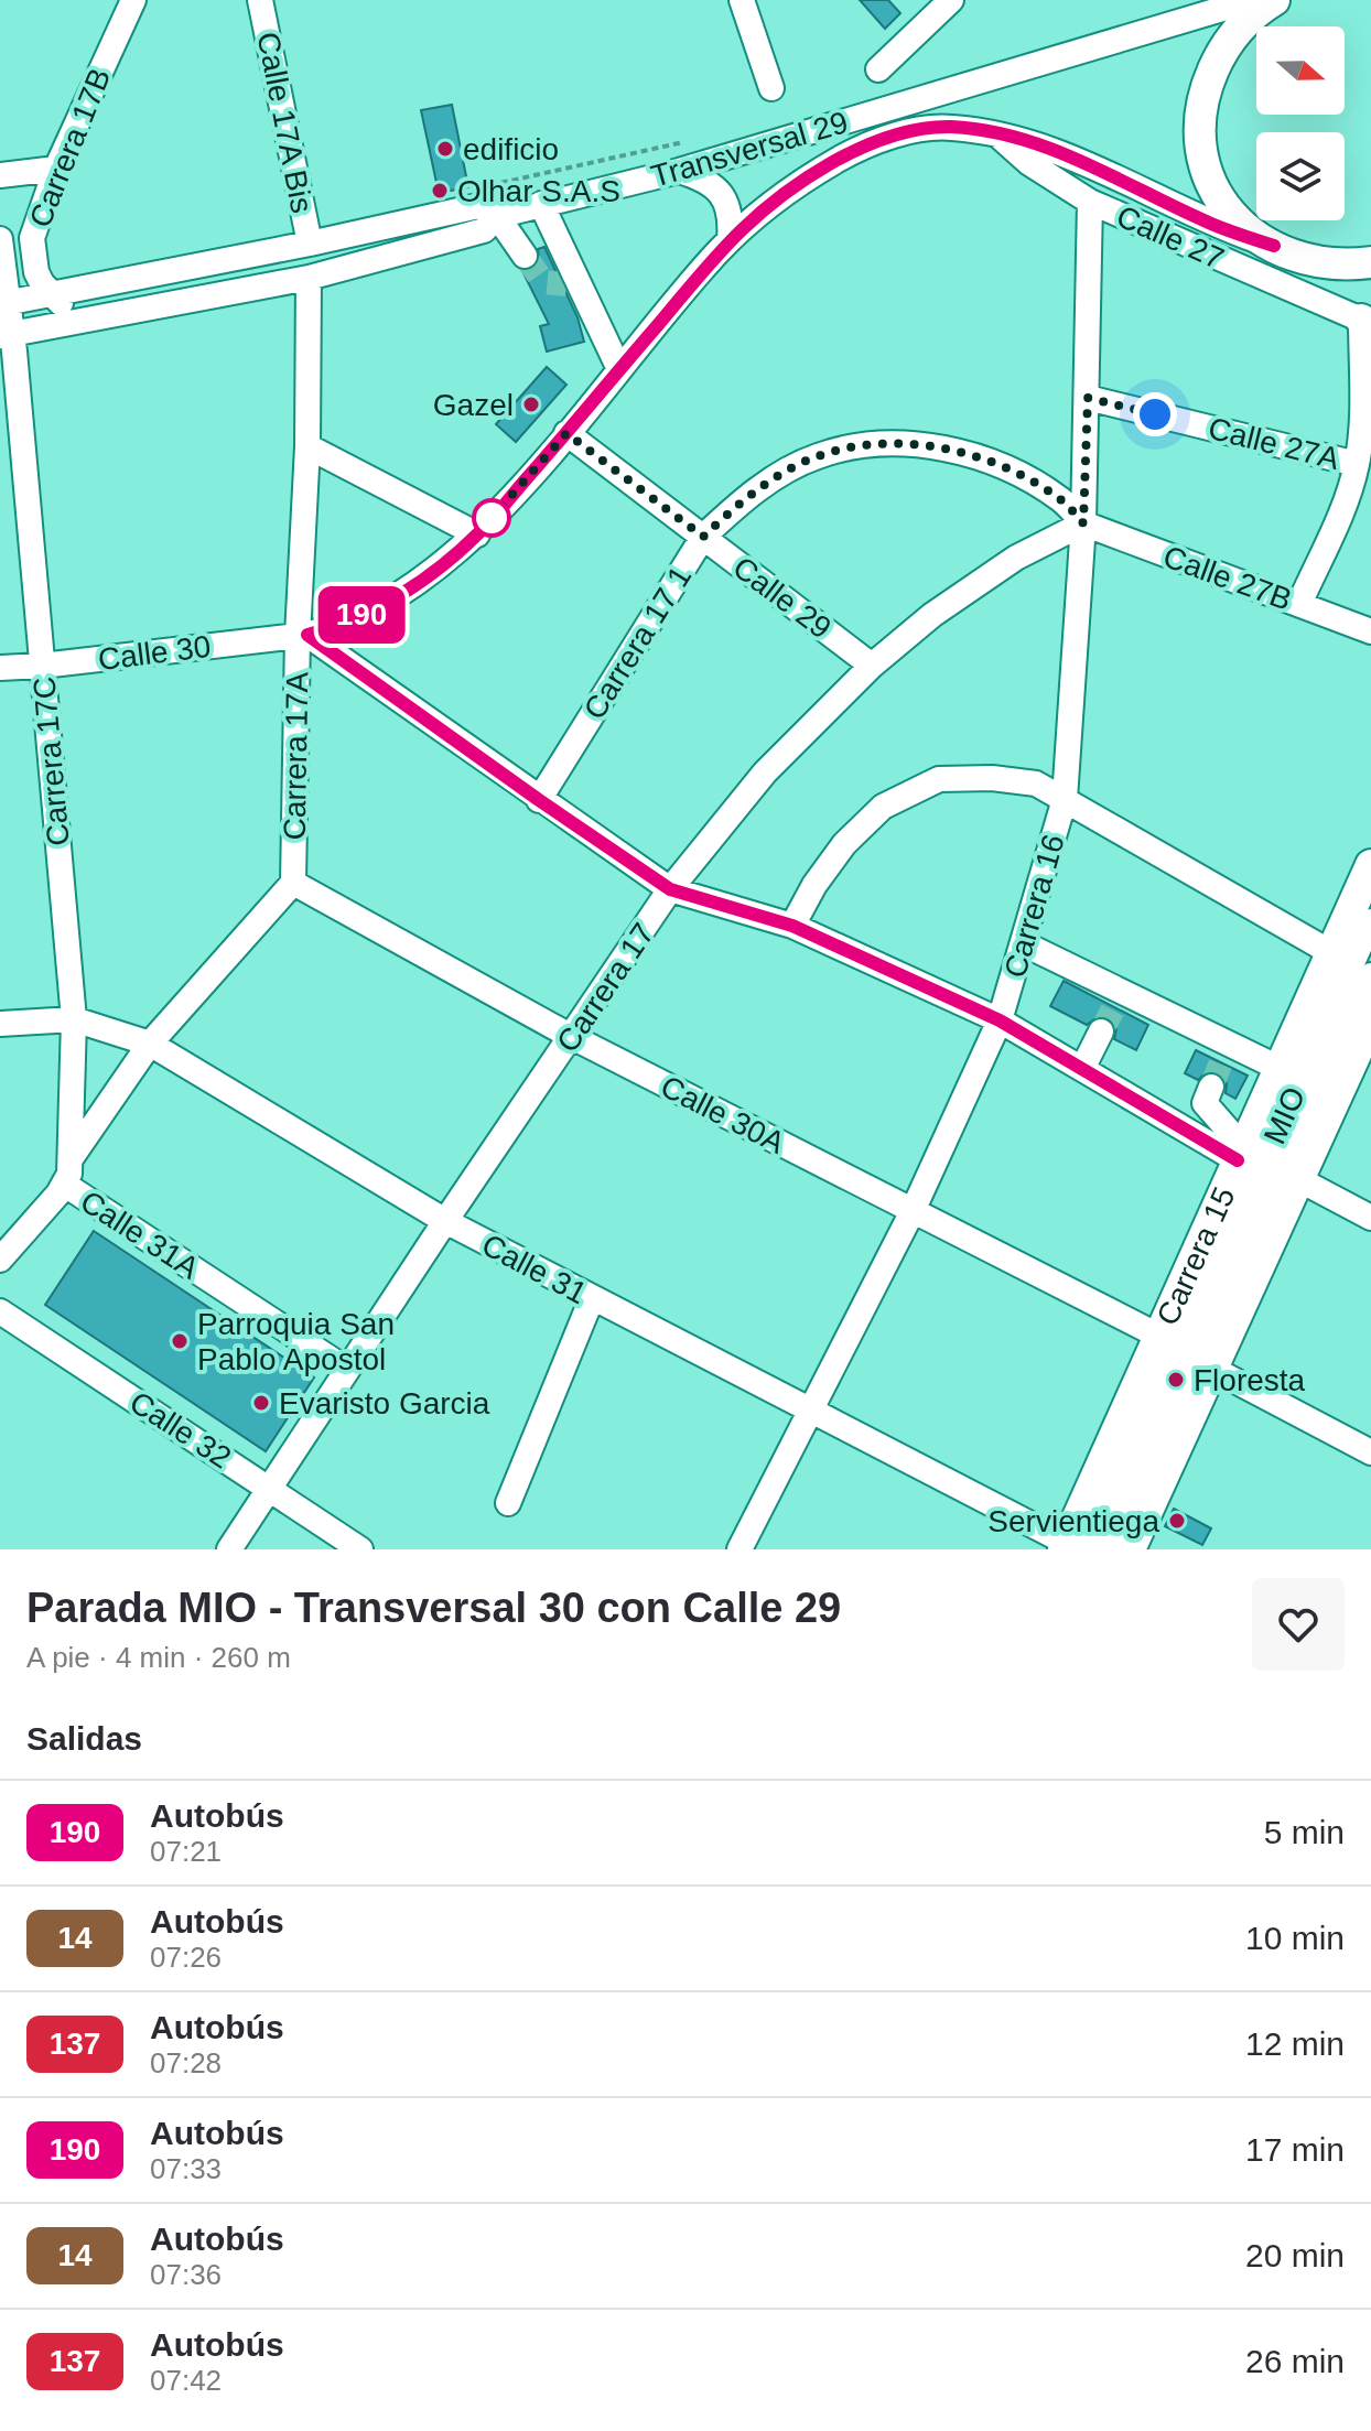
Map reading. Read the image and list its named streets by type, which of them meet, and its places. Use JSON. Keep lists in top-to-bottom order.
{
  "streets": {
    "main road": ["Carrera 15"],
    "street": [
      "Calle 17A Bis",
      "Carrera 17B",
      "Transversal 29",
      "Calle 27",
      "Calle 27A",
      "Calle 27B",
      "Calle 29",
      "Carrera 17 1",
      "Calle 30",
      "Carrera 17A",
      "Carrera 17C",
      "Carrera 16",
      "Carrera 17",
      "Calle 30A",
      "MIO",
      "Calle 31A",
      "Calle 31",
      "Calle 32"
    ]
  },
  "crossings": [
    ["Calle 17A Bis", "Transversal 29"],
    ["Carrera 17B", "Transversal 29"],
    ["Transversal 29", "Carrera 17A"],
    ["Transversal 29", "Carrera 17C"],
    ["Calle 27", "Calle 30"],
    ["Calle 27", "Carrera 16"],
    ["Calle 27A", "Carrera 16"],
    ["Calle 27B", "Carrera 17 1"],
    ["Calle 27B", "Carrera 16"],
    ["Calle 27B", "Carrera 17"],
    ["Calle 29", "Carrera 17 1"],
    ["Calle 29", "Calle 30"],
    ["Calle 29", "Carrera 17"],
    ["Carrera 17 1", "Carrera 16"],
    ["Carrera 17 1", "Carrera 17"],
    ["Calle 30", "Carrera 17A"],
    ["Calle 30", "Carrera 17C"],
    ["Carrera 17A", "Carrera 17C"],
    ["Carrera 17A", "Calle 30A"],
    ["Carrera 17A", "Calle 31"],
    ["Carrera 17C", "Calle 31A"],
    ["Carrera 17C", "Calle 31"],
    ["Carrera 16", "Carrera 17"],
    ["Carrera 16", "Calle 30A"],
    ["Carrera 16", "Calle 31"],
    ["Carrera 17", "Calle 30A"],
    ["Carrera 17", "Calle 31A"],
    ["Carrera 17", "Calle 31"],
    ["Carrera 17", "Calle 32"],
    ["Calle 30A", "Carrera 15"],
    ["MIO", "Carrera 15"],
    ["MIO", "Calle 31"],
    ["Carrera 15", "Calle 31"]
  ],
  "places": [
    "edificio",
    "Olhar S.A.S",
    "Gazel",
    "Parroquia San Pablo Apostol",
    "Floresta",
    "Evaristo Garcia",
    "Servientiega"
  ],
  "lines": ["bus line 190"],
  "north": "right",
  "page": {
    "on_map": "190",
    "heading": [
      ["Parada MIO - Transversal 30 con Calle 29", "A pie · 4 min · 260 m"],
      "Salidas"
    ],
    "list": [
      {
        "mark": "190",
        "name": "Autobús",
        "note": "07:21",
        "value": "5 min"
      },
      {
        "mark": "14",
        "name": "Autobús",
        "note": "07:26",
        "value": "10 min"
      },
      {
        "mark": "137",
        "name": "Autobús",
        "note": "07:28",
        "value": "12 min"
      },
      {
        "mark": "190",
        "name": "Autobús",
        "note": "07:33",
        "value": "17 min"
      },
      {
        "mark": "14",
        "name": "Autobús",
        "note": "07:36",
        "value": "20 min"
      },
      {
        "mark": "137",
        "name": "Autobús",
        "note": "07:42",
        "value": "26 min"
      }
    ]
  }
}
